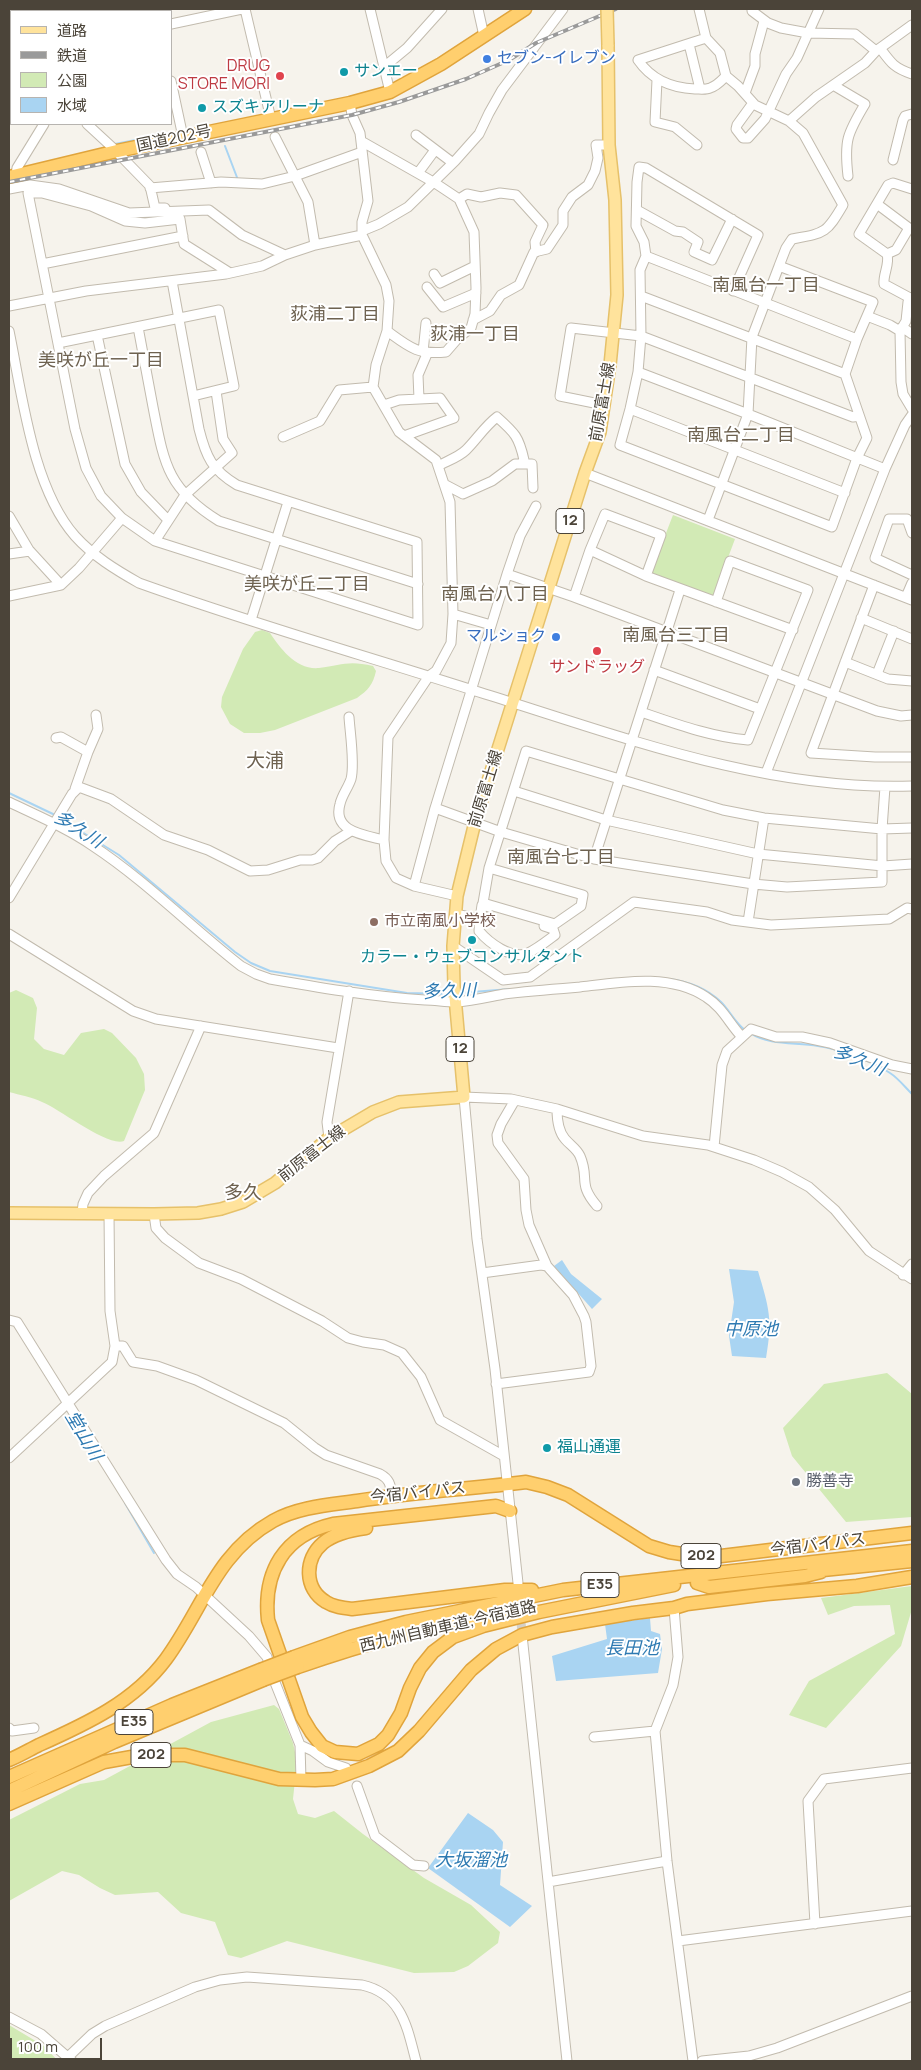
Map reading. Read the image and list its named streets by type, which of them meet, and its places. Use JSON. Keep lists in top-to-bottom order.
{
  "streets": {
    "highway": [
      "国道202号",
      "今宿バイパス",
      "202",
      "E35",
      "西九州自動車道;今宿道路"
    ],
    "main road": ["前原富士線", "12"]
  },
  "districts": [
    "南風台一丁目",
    "荻浦二丁目",
    "荻浦一丁目",
    "美咲が丘一丁目",
    "南風台二丁目",
    "美咲が丘二丁目",
    "南風台八丁目",
    "南風台三丁目",
    "大浦",
    "南風台七丁目",
    "多久"
  ],
  "water": [
    "多久川",
    "中原池",
    "堂山川",
    "長田池",
    "大坂溜池"
  ],
  "places": [
    "セブン-イレブン",
    "サンエー",
    "DRUG STORE MORI",
    "スズキアリーナ",
    "マルショク",
    "サンドラッグ",
    "市立南風小学校",
    "カラー・ウェブコンサルタント",
    "福山通運",
    "勝善寺"
  ],
  "legend": [
    "道路",
    "鉄道",
    "公園",
    "水域"
  ],
  "scale_bar": "100 m"
}
